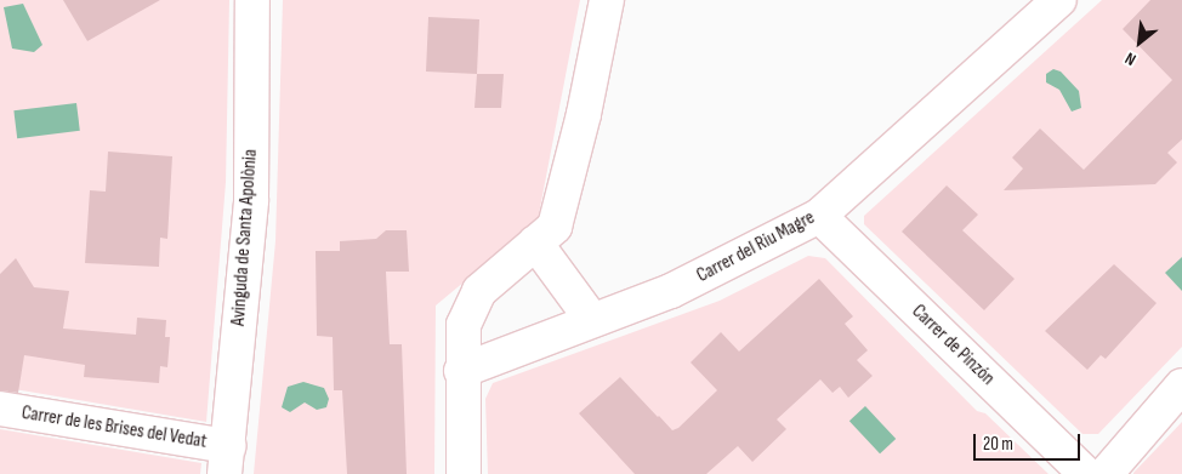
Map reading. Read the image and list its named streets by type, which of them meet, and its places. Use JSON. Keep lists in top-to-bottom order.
{
  "streets": {
    "street": [
      "Avinguda de Santa Apolònia",
      "Carrer del Riu Magre",
      "Carrer de Pinzón",
      "Carrer de les Brises del Vedat"
    ]
  },
  "crossings": [
    ["Avinguda de Santa Apolònia", "Carrer de les Brises del Vedat"],
    ["Carrer del Riu Magre", "Carrer de Pinzón"]
  ],
  "scale_bar": "20 m",
  "north": "bottom left"
}
